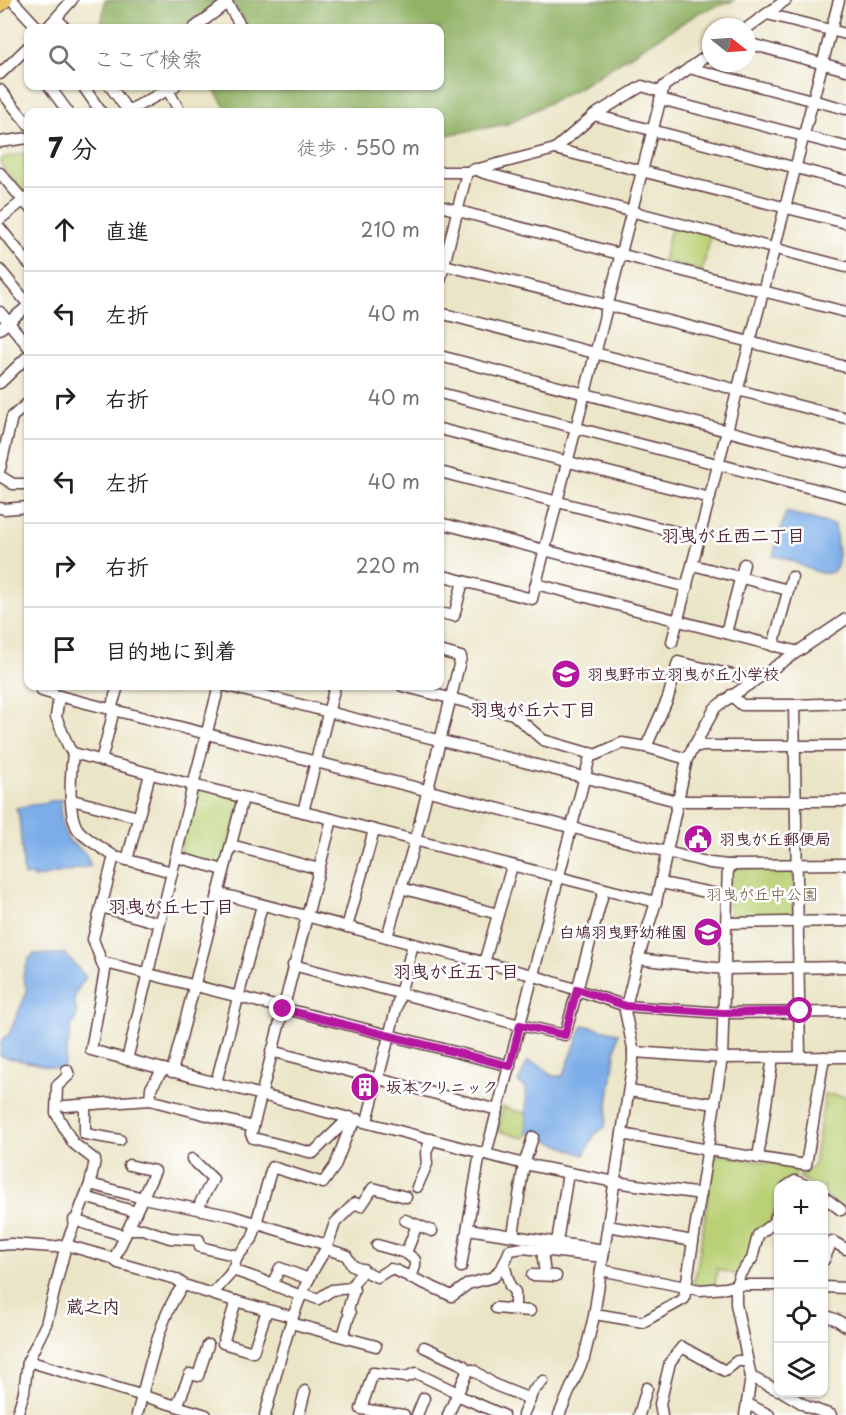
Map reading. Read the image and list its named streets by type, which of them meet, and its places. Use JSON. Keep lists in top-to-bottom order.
{
  "districts": [
    "羽曳が丘西二丁目",
    "羽曳が丘六丁目",
    "羽曳が丘七丁目",
    "羽曳が丘五丁目",
    "蔵之内"
  ],
  "parks": ["羽曳が丘中公園"],
  "places": {
    "school or university": ["羽曳野市立羽曳が丘小学校", "白鳩羽曳野幼稚園"],
    "public building": ["羽曳が丘郵便局"],
    "building": ["坂本クリニック"]
  },
  "north": "right",
  "page": {
    "search": "ここで検索",
    "heading": ["7 分", "徒歩 · 550 m"],
    "list": [
      ["直進", "210 m"],
      ["左折", "40 m"],
      ["右折", "40 m"],
      ["左折", "40 m"],
      ["右折", "220 m"],
      "目的地に到着"
    ],
    "map_buttons": ["+", "−"]
  }
}
